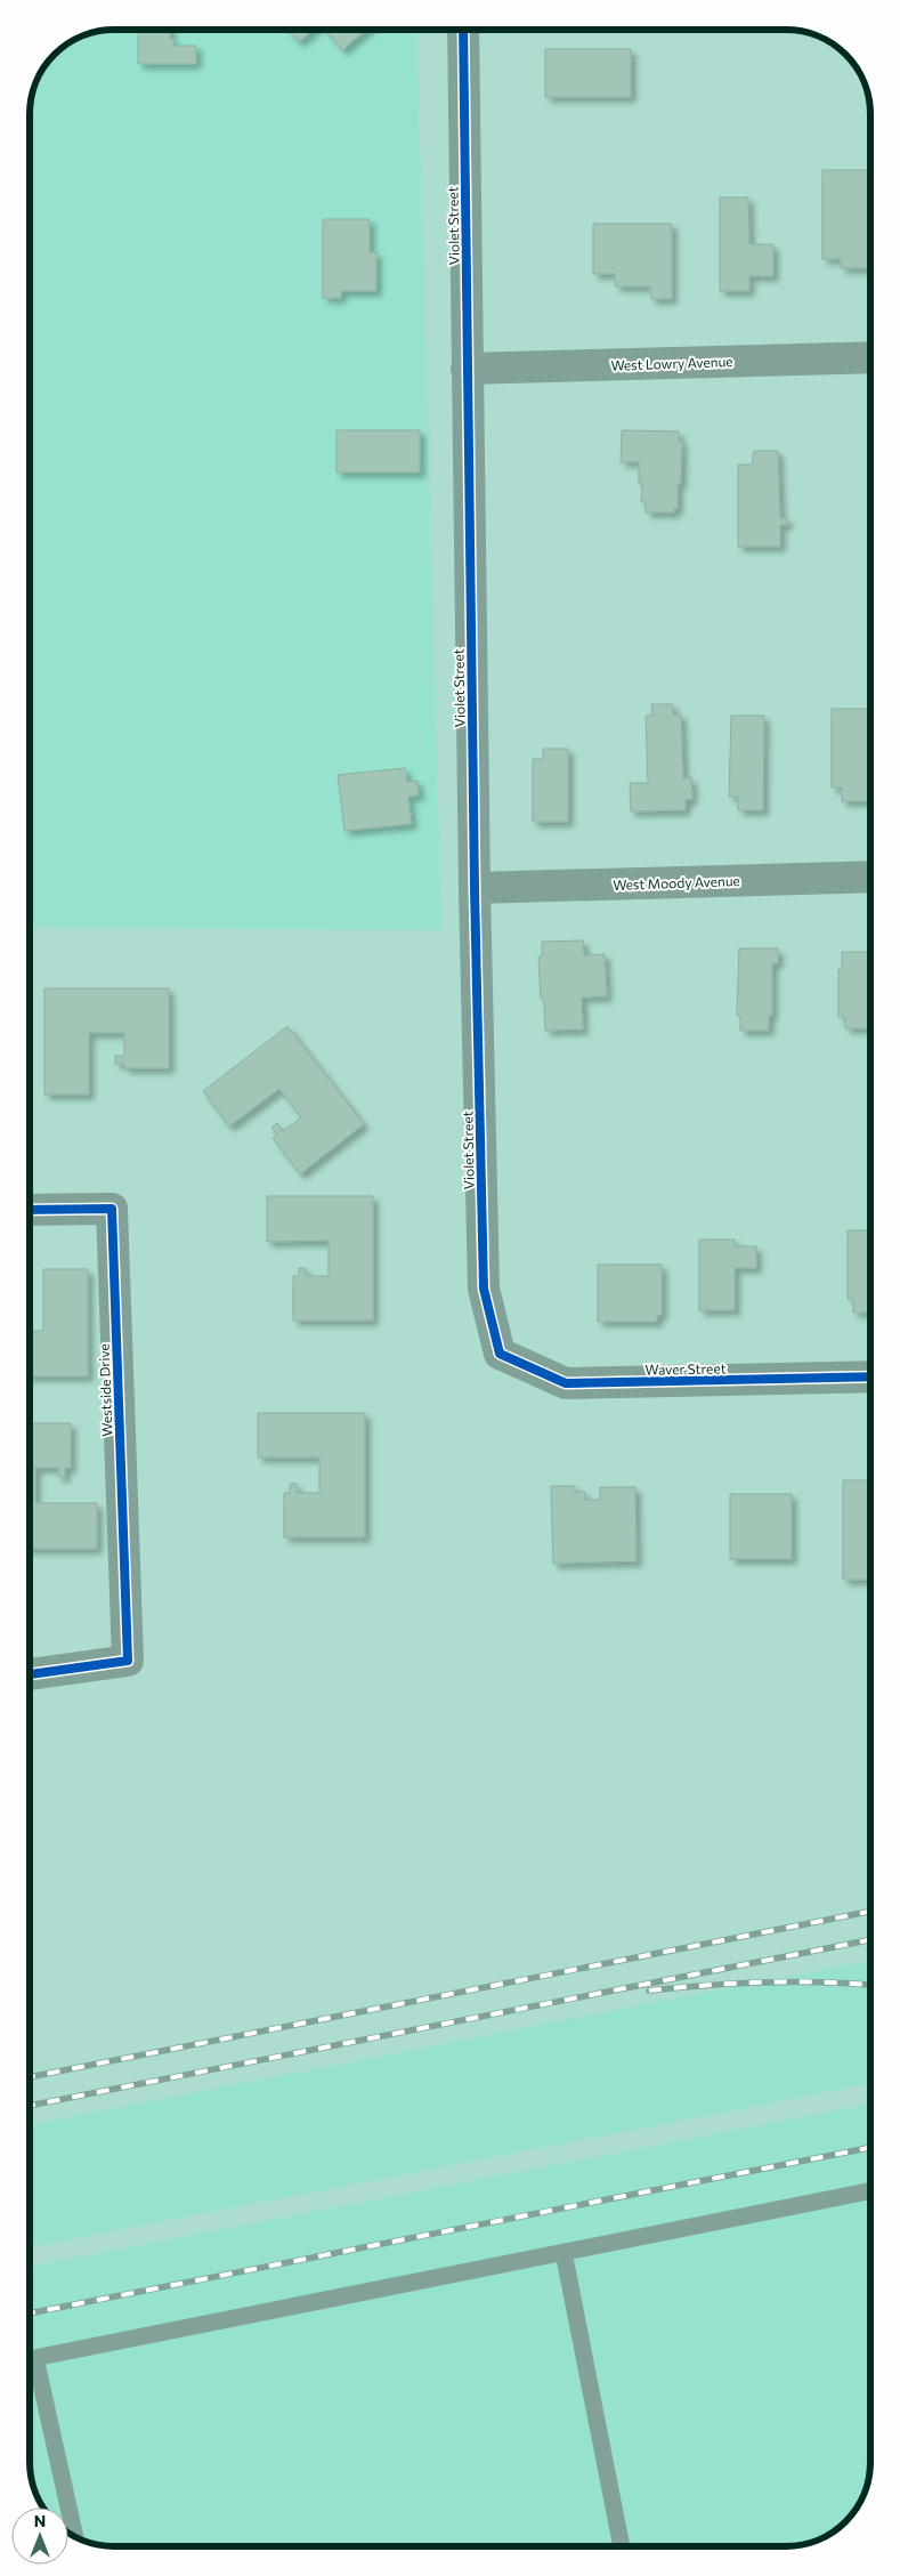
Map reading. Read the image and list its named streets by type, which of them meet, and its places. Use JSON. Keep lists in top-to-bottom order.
{
  "streets": {
    "street": [
      "Violet Street",
      "West Lowry Avenue",
      "West Moody Avenue",
      "Waver Street",
      "Westside Drive"
    ]
  },
  "crossings": [
    ["Violet Street", "West Lowry Avenue"],
    ["Violet Street", "West Moody Avenue"],
    ["Violet Street", "Waver Street"]
  ],
  "north": "top"
}
